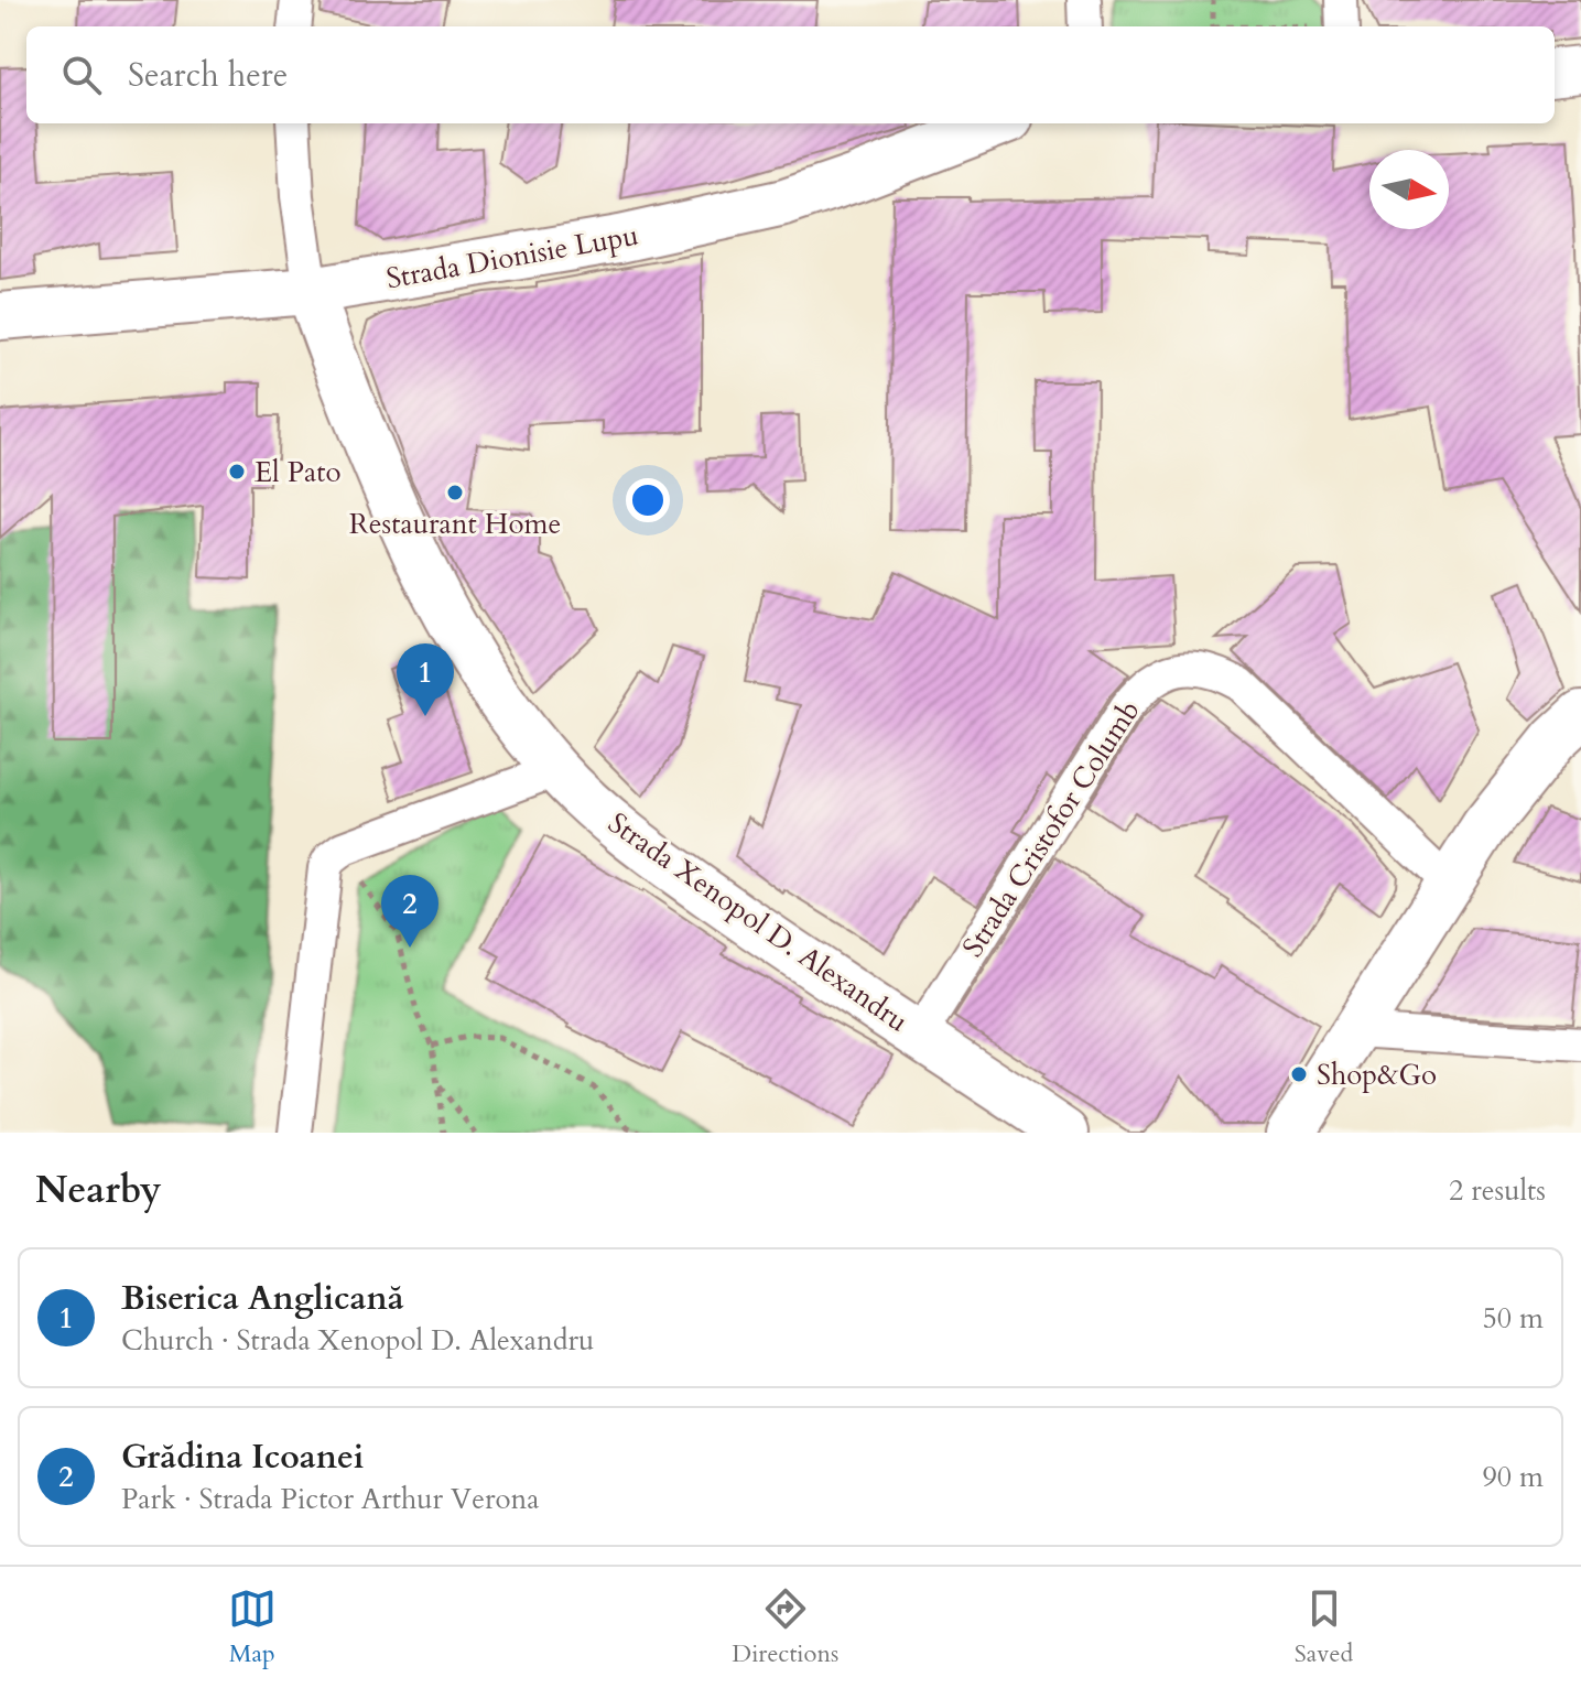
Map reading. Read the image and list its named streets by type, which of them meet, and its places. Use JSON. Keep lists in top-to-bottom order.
{
  "streets": {
    "street": ["Strada Dionisie Lupu", "Strada Cristofor Columb", "Strada Xenopol D. Alexandru"]
  },
  "crossings": [
    ["Strada Dionisie Lupu", "Strada Xenopol D. Alexandru"],
    ["Strada Cristofor Columb", "Strada Xenopol D. Alexandru"]
  ],
  "places": ["El Pato", "Restaurant Home", "Shop&Go"],
  "north": "right",
  "page": {
    "search": "Search here",
    "pins": ["1", "2"],
    "heading": ["Nearby", "2 results"],
    "list": [
      {
        "mark": "1",
        "name": "Biserica Anglicană",
        "note": "Church · Strada Xenopol D. Alexandru",
        "value": "50 m"
      },
      {
        "mark": "2",
        "name": "Grădina Icoanei",
        "note": "Park · Strada Pictor Arthur Verona",
        "value": "90 m"
      }
    ],
    "nav": ["Map", "Directions", "Saved"]
  }
}
